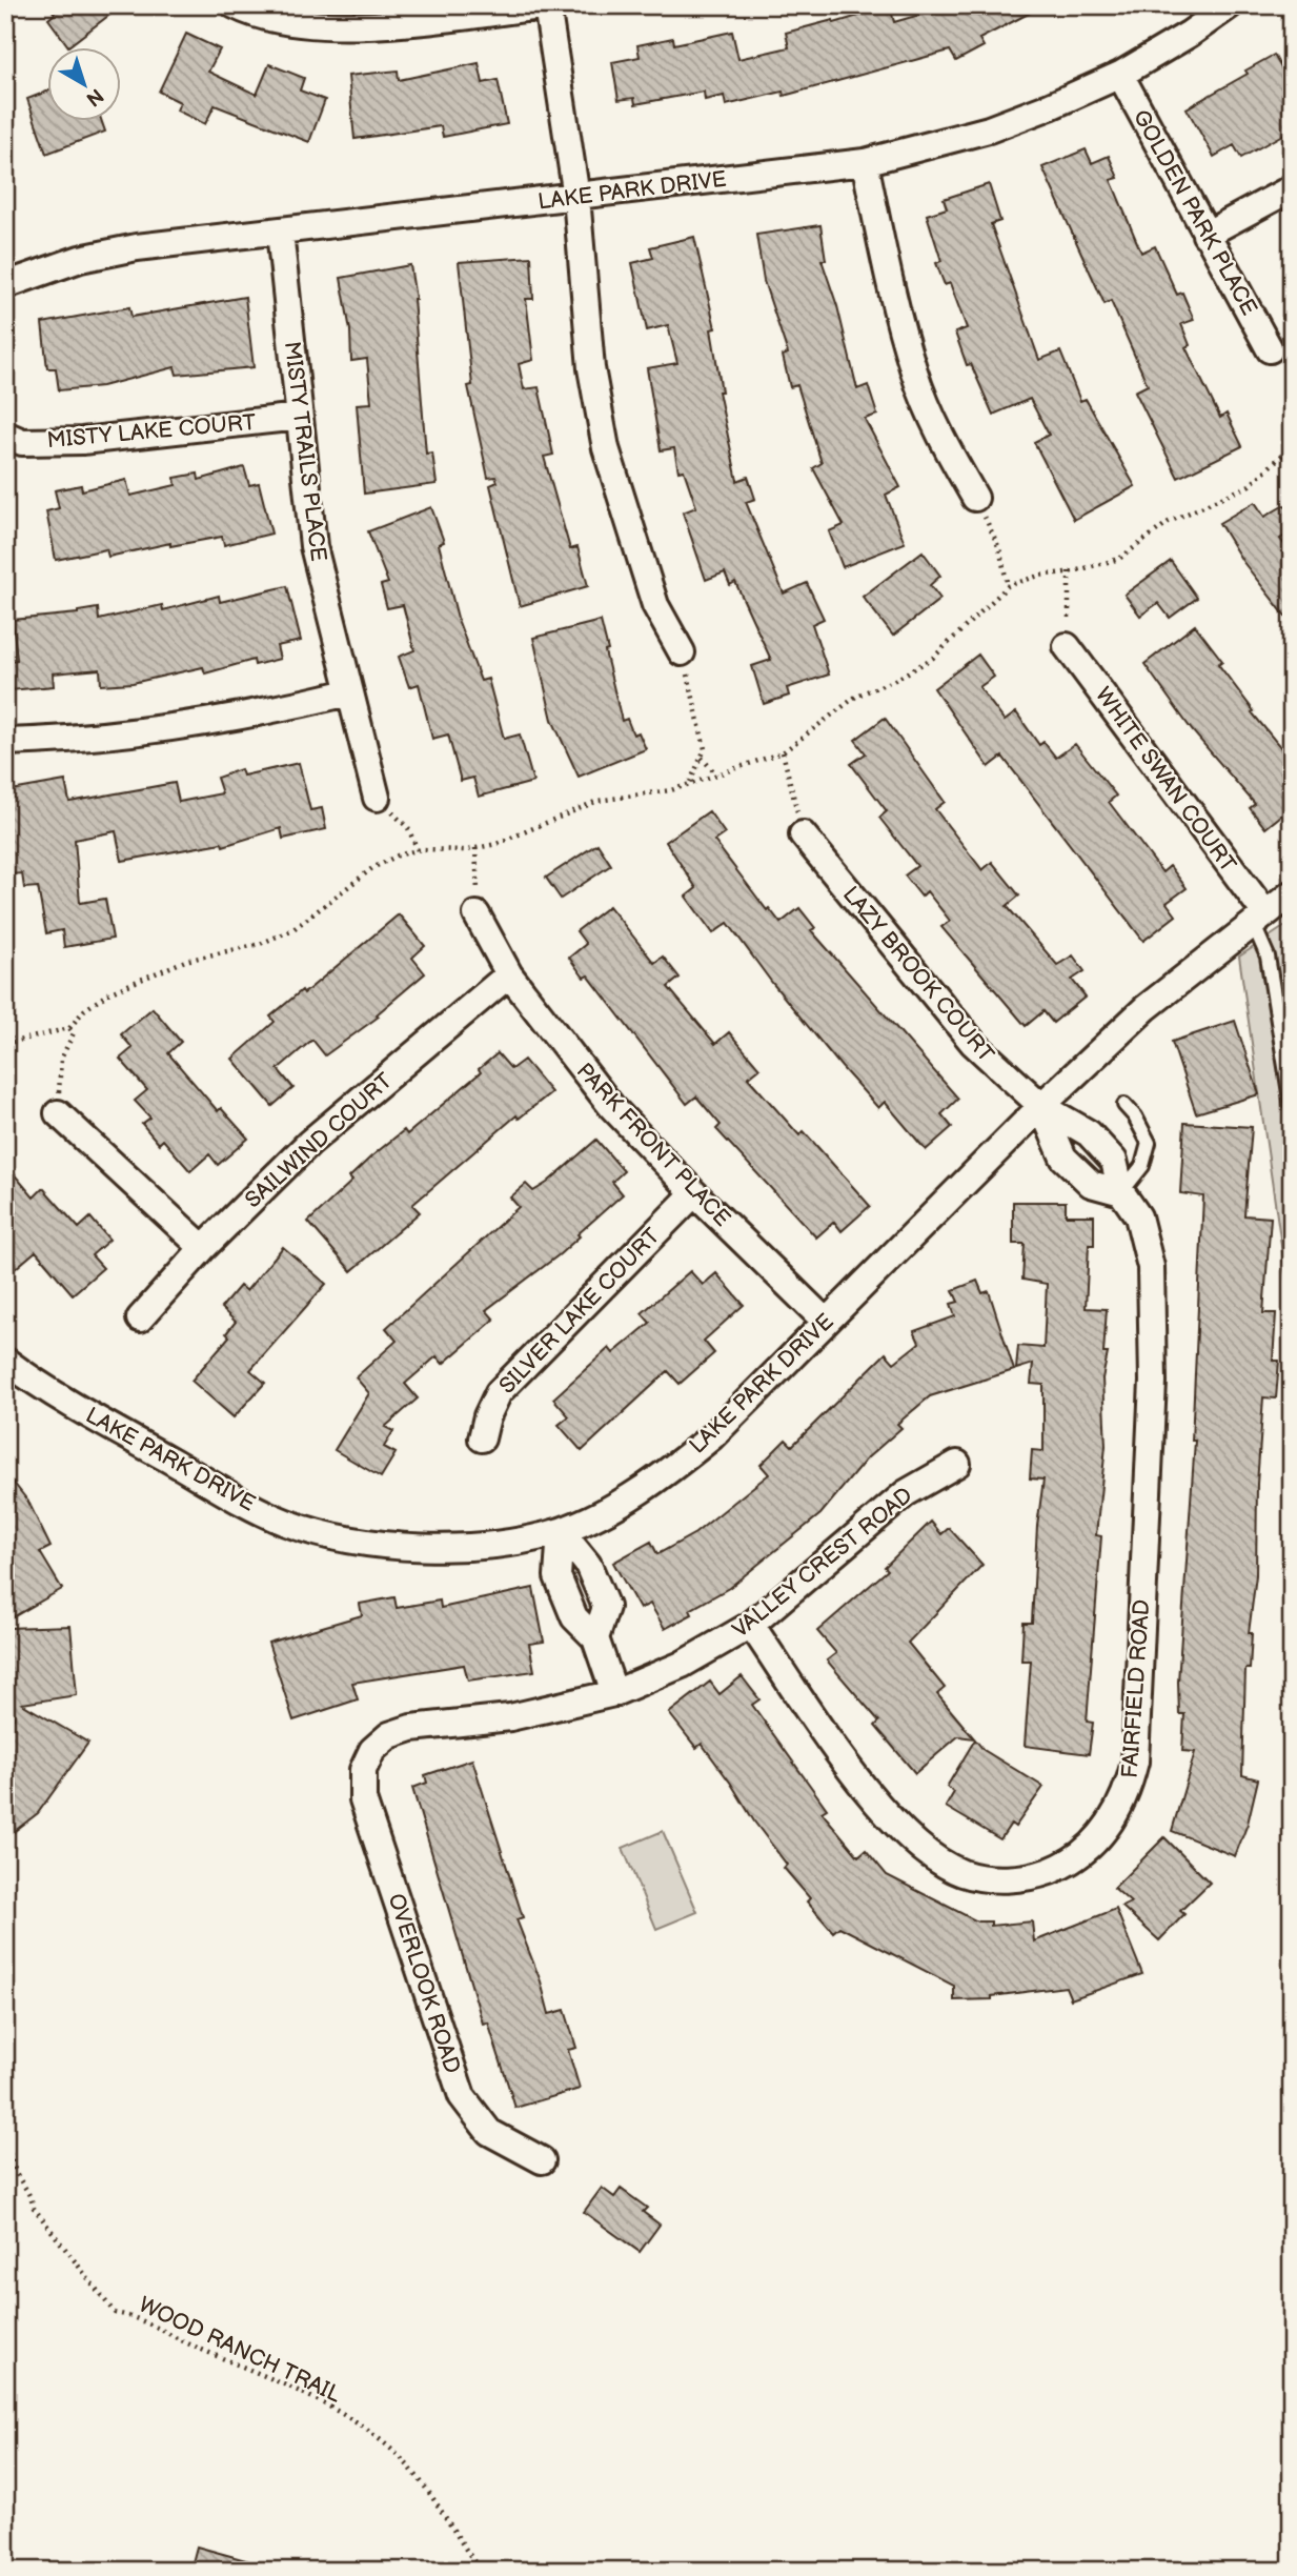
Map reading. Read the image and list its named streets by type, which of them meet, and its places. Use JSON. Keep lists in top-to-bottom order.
{
  "streets": {
    "street": [
      "LAKE PARK DRIVE",
      "GOLDEN PARK PLACE",
      "MISTY LAKE COURT",
      "MISTY TRAILS PLACE",
      "WHITE SWAN COURT",
      "LAZY BROOK COURT",
      "SAILWIND COURT",
      "PARK FRONT PLACE",
      "SILVER LAKE COURT",
      "VALLEY CREST ROAD",
      "FAIRFIELD ROAD",
      "OVERLOOK ROAD"
    ],
    "path": ["WOOD RANCH TRAIL"]
  },
  "crossings": [
    ["LAKE PARK DRIVE", "GOLDEN PARK PLACE"],
    ["LAKE PARK DRIVE", "MISTY TRAILS PLACE"],
    ["LAKE PARK DRIVE", "WHITE SWAN COURT"],
    ["LAKE PARK DRIVE", "LAZY BROOK COURT"],
    ["LAKE PARK DRIVE", "PARK FRONT PLACE"],
    ["MISTY LAKE COURT", "MISTY TRAILS PLACE"],
    ["SAILWIND COURT", "PARK FRONT PLACE"],
    ["PARK FRONT PLACE", "SILVER LAKE COURT"],
    ["VALLEY CREST ROAD", "FAIRFIELD ROAD"],
    ["VALLEY CREST ROAD", "OVERLOOK ROAD"]
  ],
  "north": "bottom right"
}
